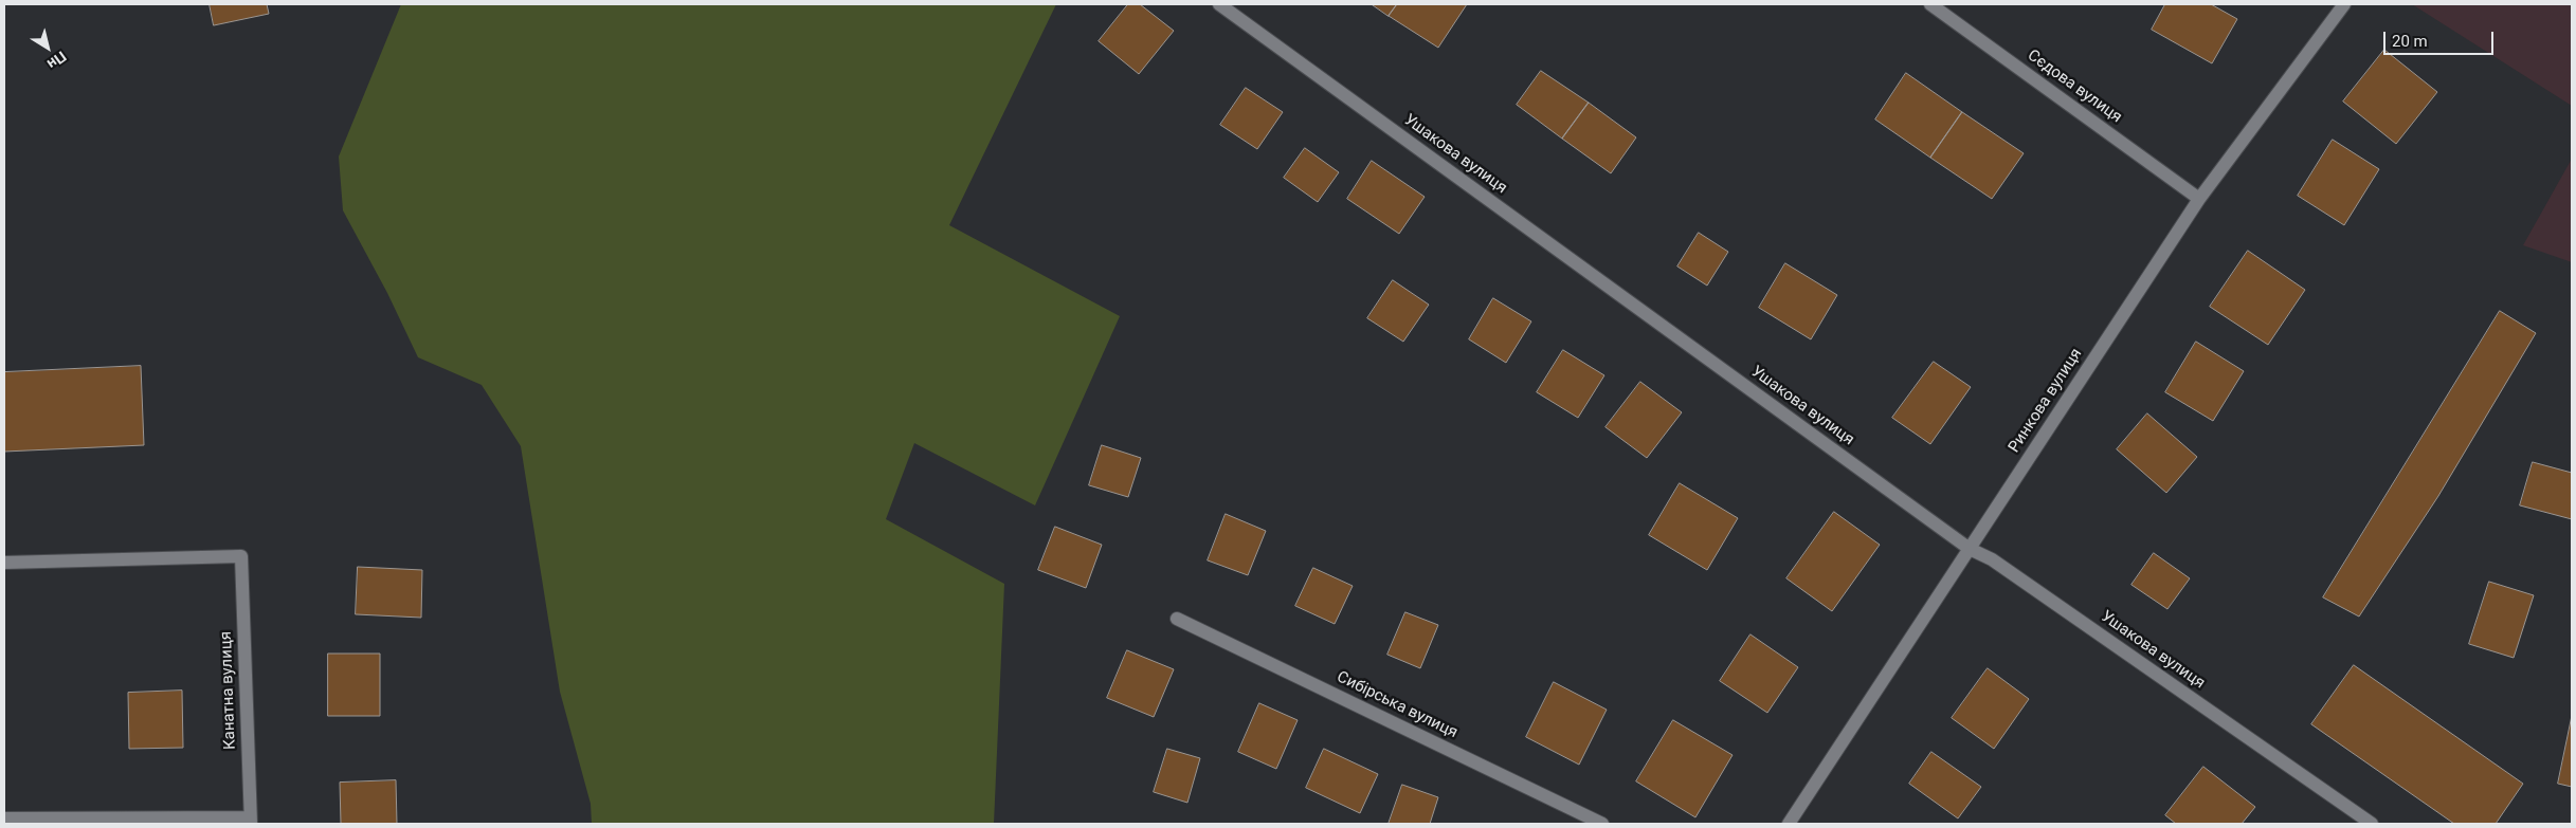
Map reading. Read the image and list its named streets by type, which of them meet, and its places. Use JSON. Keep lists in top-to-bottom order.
{
  "streets": {
    "street": [
      "Сєдова вулиця",
      "Ушакова вулиця",
      "Ринкова вулиця",
      "Канатна вулиця",
      "Сибірська вулиця"
    ]
  },
  "crossings": [
    ["Сєдова вулиця", "Ринкова вулиця"],
    ["Ушакова вулиця", "Ринкова вулиця"]
  ],
  "scale_bar": "20 m",
  "north": "bottom right"
}
